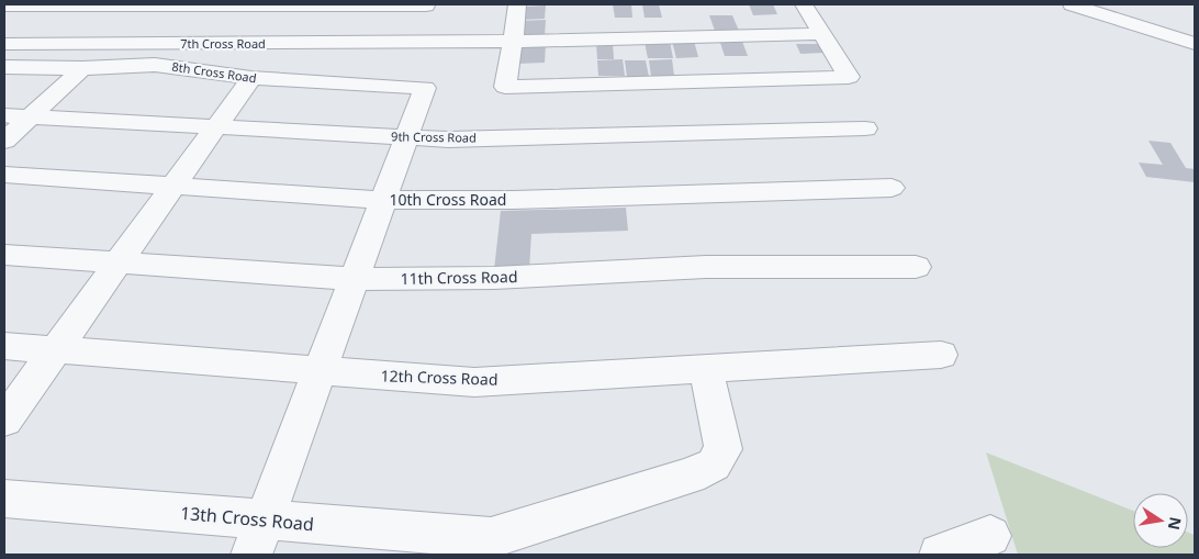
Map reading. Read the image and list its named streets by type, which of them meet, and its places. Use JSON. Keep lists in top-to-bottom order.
{
  "streets": {
    "street": [
      "7th Cross Road",
      "8th Cross Road",
      "9th Cross Road",
      "10th Cross Road",
      "11th Cross Road",
      "12th Cross Road",
      "13th Cross Road"
    ]
  },
  "crossings": [
    ["8th Cross Road", "9th Cross Road"],
    ["12th Cross Road", "13th Cross Road"]
  ],
  "north": "right"
}
